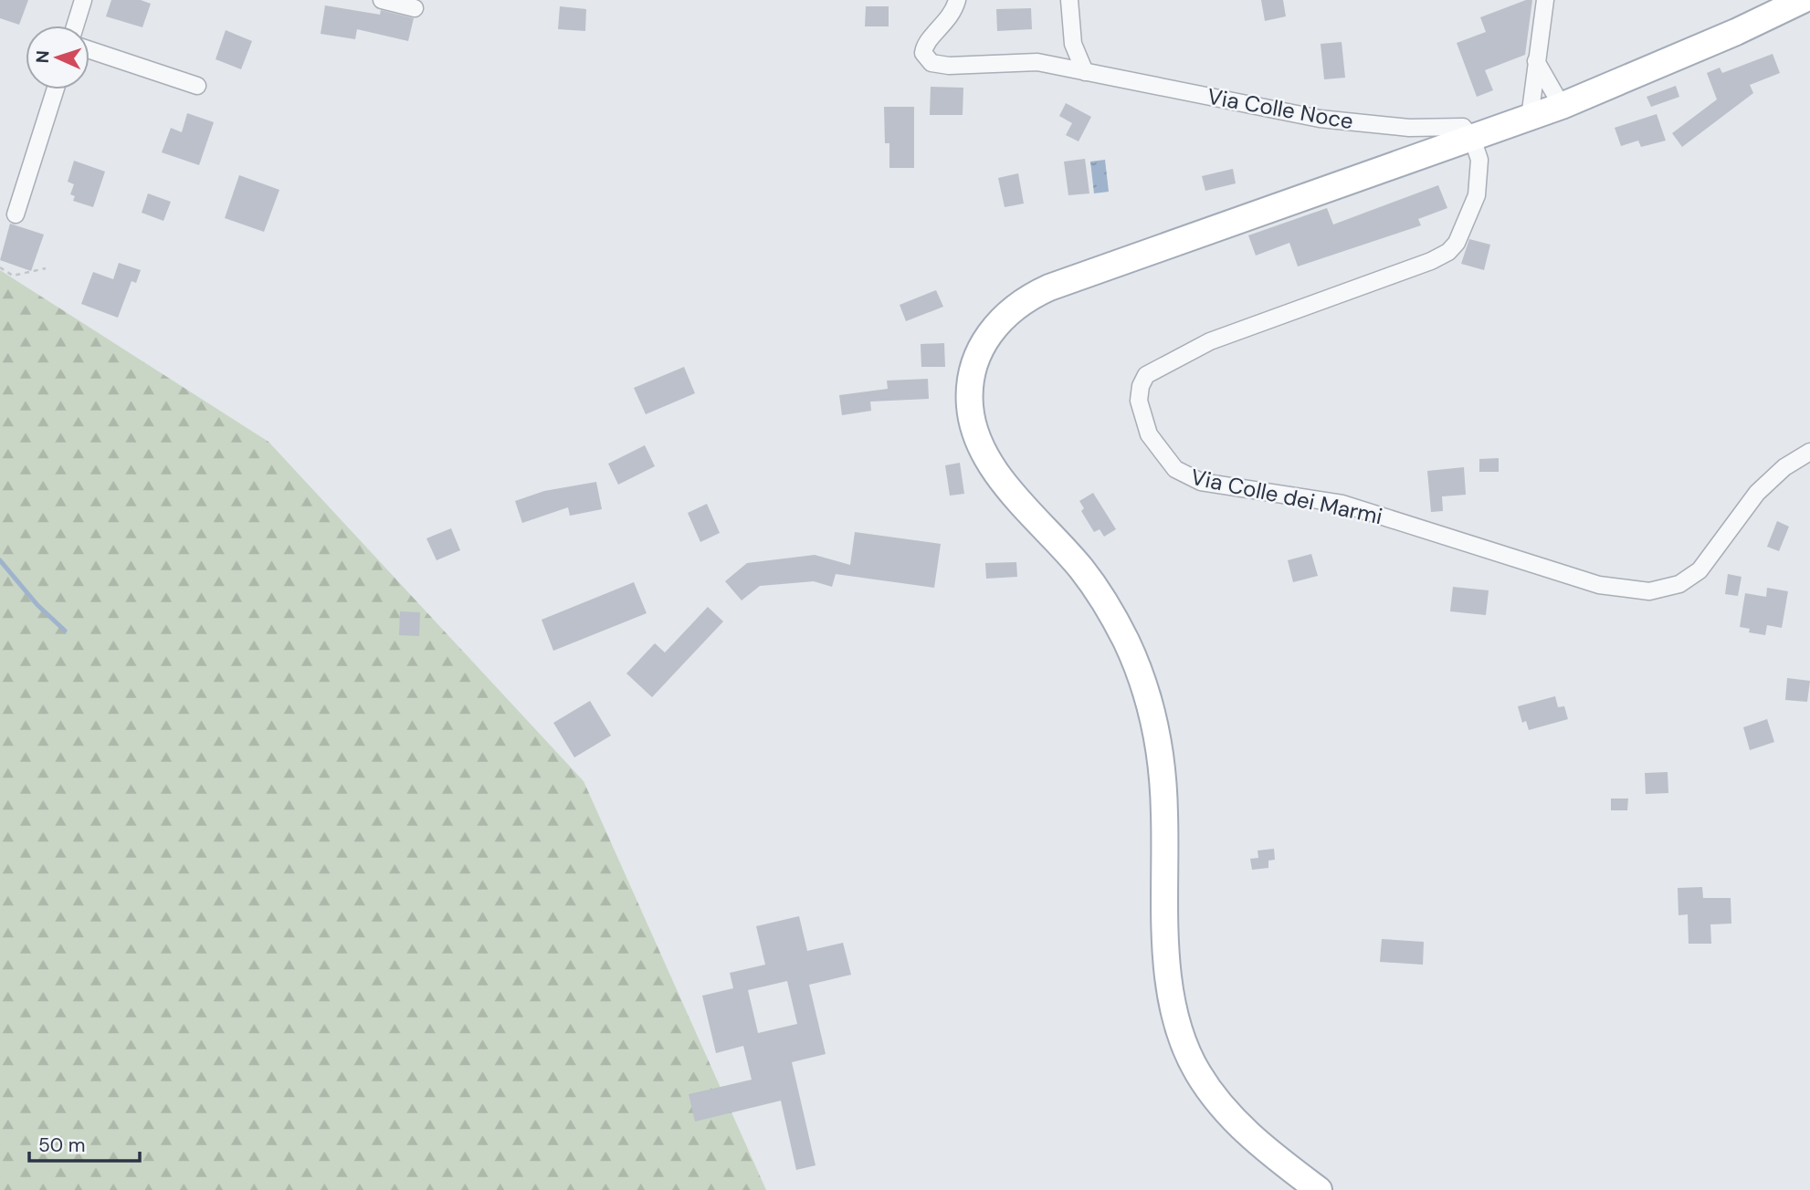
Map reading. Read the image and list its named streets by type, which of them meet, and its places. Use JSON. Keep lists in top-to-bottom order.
{
  "streets": {
    "street": ["Via Colle Noce", "Via Colle dei Marmi"]
  },
  "crossings": [
    ["Via Colle Noce", "Via Colle dei Marmi"]
  ],
  "scale_bar": "50 m",
  "north": "left"
}
